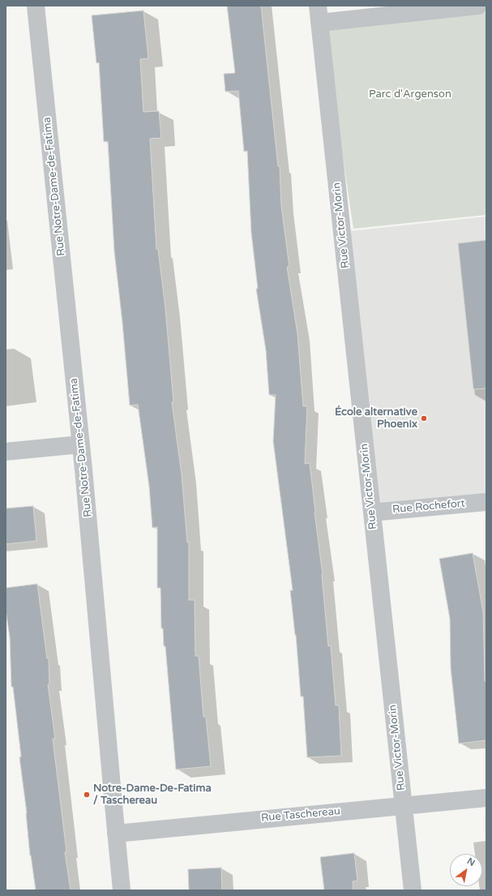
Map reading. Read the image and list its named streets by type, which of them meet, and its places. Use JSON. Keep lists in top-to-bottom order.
{
  "streets": {
    "street": [
      "Rue Notre-Dame-de-Fatima",
      "Rue Victor-Morin",
      "Rue Rochefort",
      "Rue Taschereau"
    ]
  },
  "crossings": [
    ["Rue Notre-Dame-de-Fatima", "Rue Taschereau"],
    ["Rue Victor-Morin", "Rue Rochefort"],
    ["Rue Victor-Morin", "Rue Taschereau"]
  ],
  "parks": ["Parc d'Argenson"],
  "places": ["École alternative Phoenix", "Notre-Dame-De-Fatima / Taschereau"],
  "north": "top right"
}
